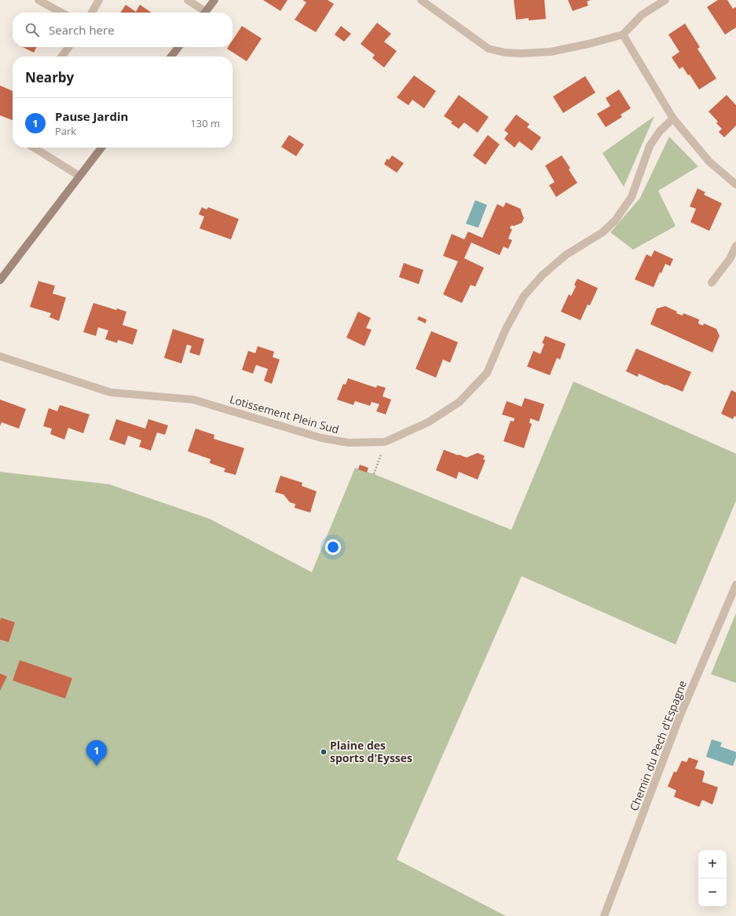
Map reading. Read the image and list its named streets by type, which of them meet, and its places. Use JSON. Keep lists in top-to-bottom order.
{
  "streets": {
    "street": ["Lotissement Plein Sud", "Chemin du Pech d'Espagne"]
  },
  "places": ["Plaine des sports d'Eysses"],
  "page": {
    "search": "Search here",
    "heading": "Nearby",
    "list": [
      {
        "mark": "1",
        "name": "Pause Jardin",
        "note": "Park",
        "value": "130 m"
      }
    ],
    "pins": "1",
    "map_buttons": ["+", "−"]
  }
}
